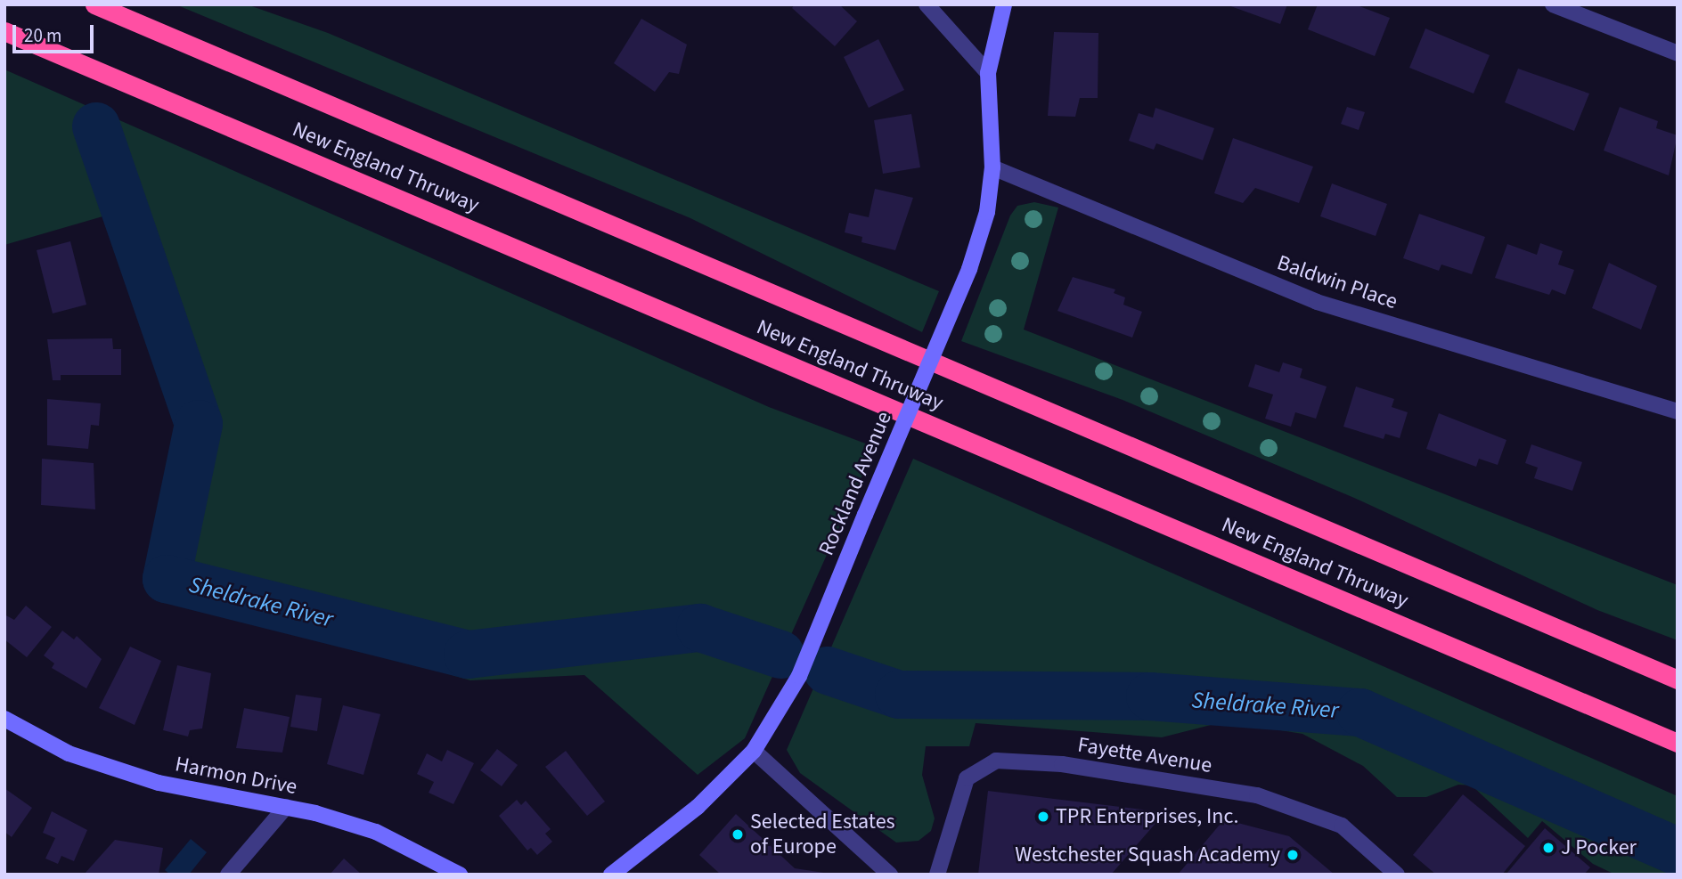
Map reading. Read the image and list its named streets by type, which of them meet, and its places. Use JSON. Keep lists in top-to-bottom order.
{
  "streets": {
    "highway": ["New England Thruway"],
    "street": [
      "Baldwin Place",
      "Rockland Avenue",
      "Fayette Avenue",
      "Harmon Drive"
    ]
  },
  "crossings": [
    ["Baldwin Place", "Rockland Avenue"]
  ],
  "water": ["Sheldrake River"],
  "places": [
    "TPR Enterprises, Inc.",
    "Selected Estates of Europe",
    "J Pocker",
    "Westchester Squash Academy"
  ],
  "scale_bar": "20 m"
}
